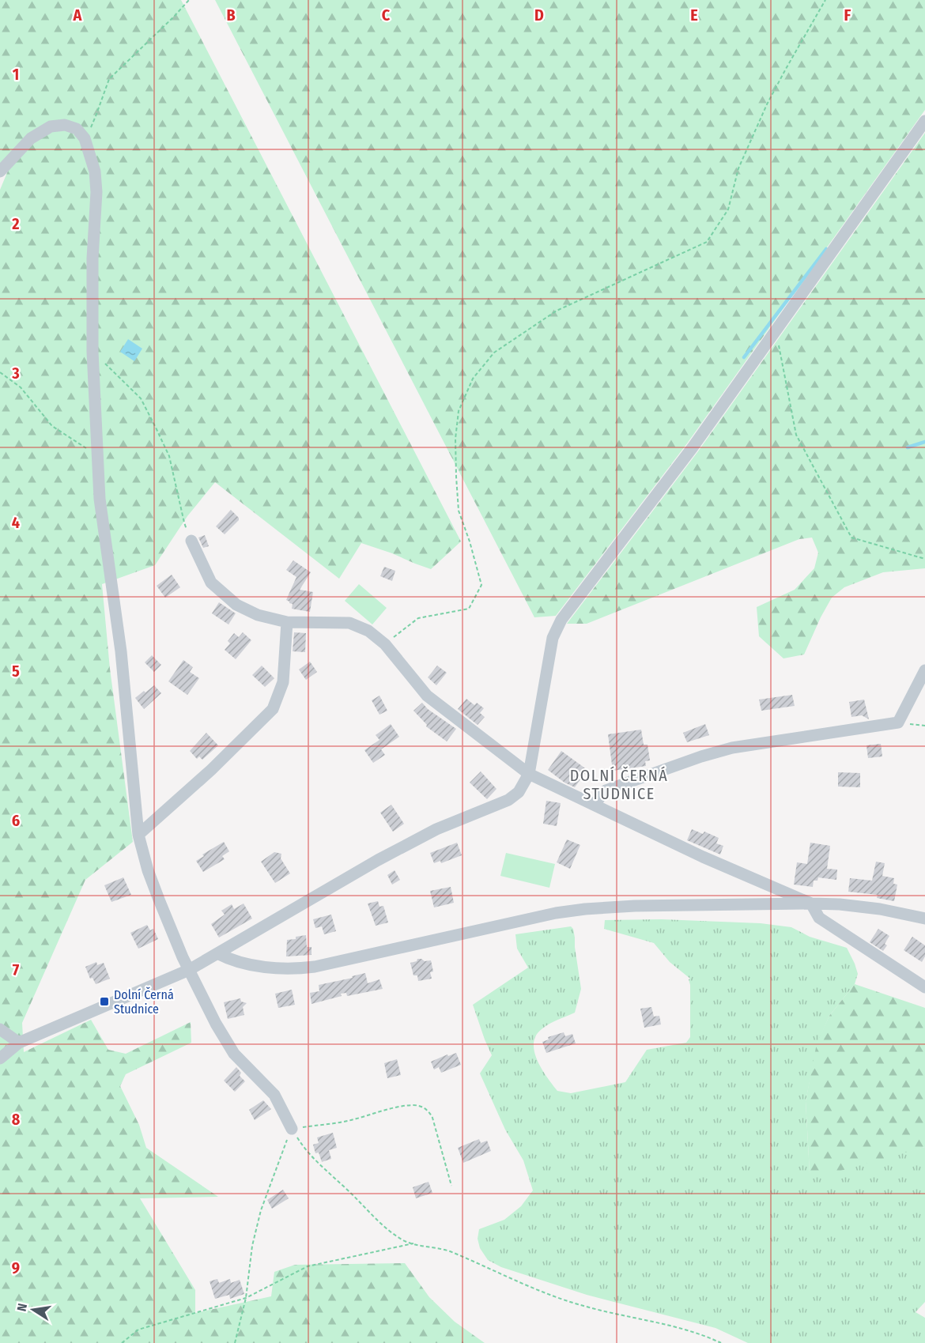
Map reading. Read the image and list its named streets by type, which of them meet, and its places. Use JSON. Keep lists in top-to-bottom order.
{
  "districts": ["DOLNÍ ČERNÁ STUDNICE"],
  "places": {
    "transit": ["Dolní Černá Studnice"]
  },
  "north": "left",
  "grid": {
    "columns": [
      "A",
      "B",
      "C",
      "D",
      "E",
      "F"
    ],
    "rows": [
      "1",
      "2",
      "3",
      "4",
      "5",
      "6",
      "7",
      "8",
      "9"
    ]
  }
}
